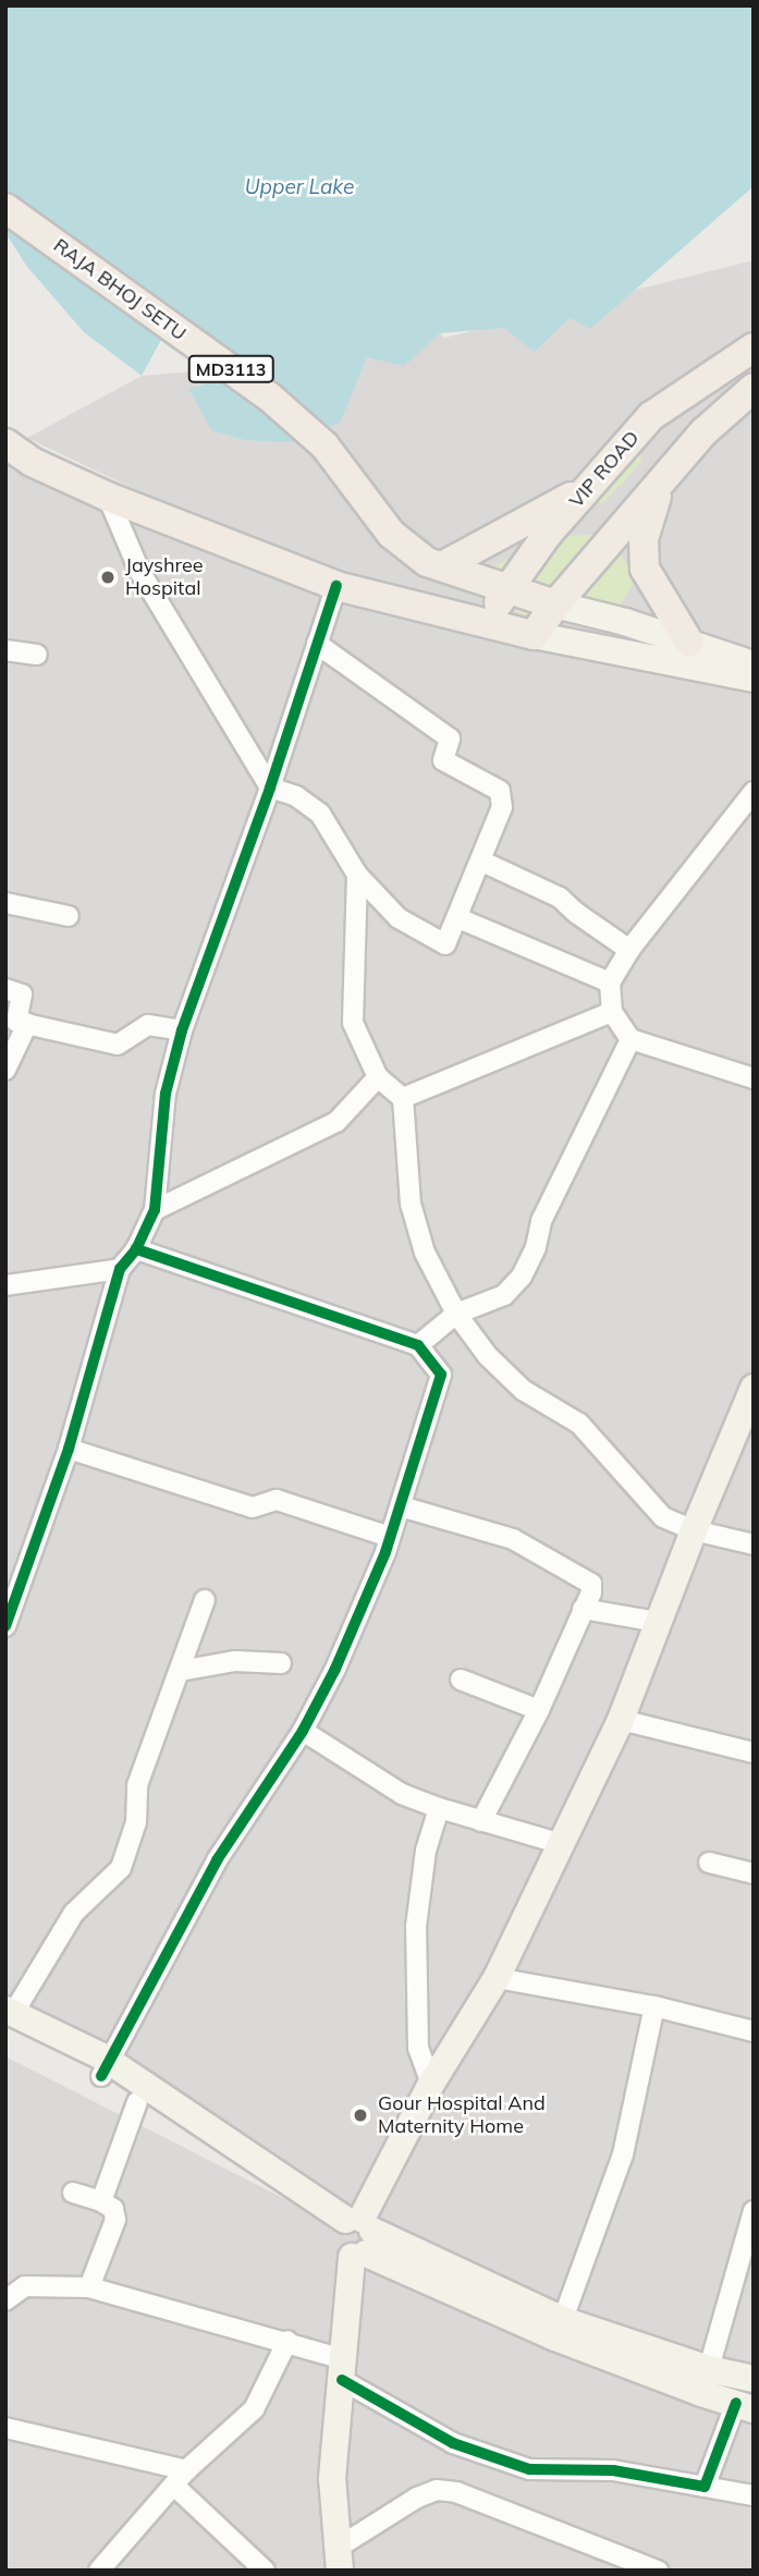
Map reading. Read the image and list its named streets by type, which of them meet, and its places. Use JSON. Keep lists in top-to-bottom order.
{
  "streets": {
    "main road": ["RAJA BHOJ SETU", "MD3113", "VIP ROAD"]
  },
  "crossings": [
    ["RAJA BHOJ SETU", "VIP ROAD"]
  ],
  "water": ["Upper Lake"],
  "places": ["Jayshree Hospital", "Gour Hospital And Maternity Home"]
}
